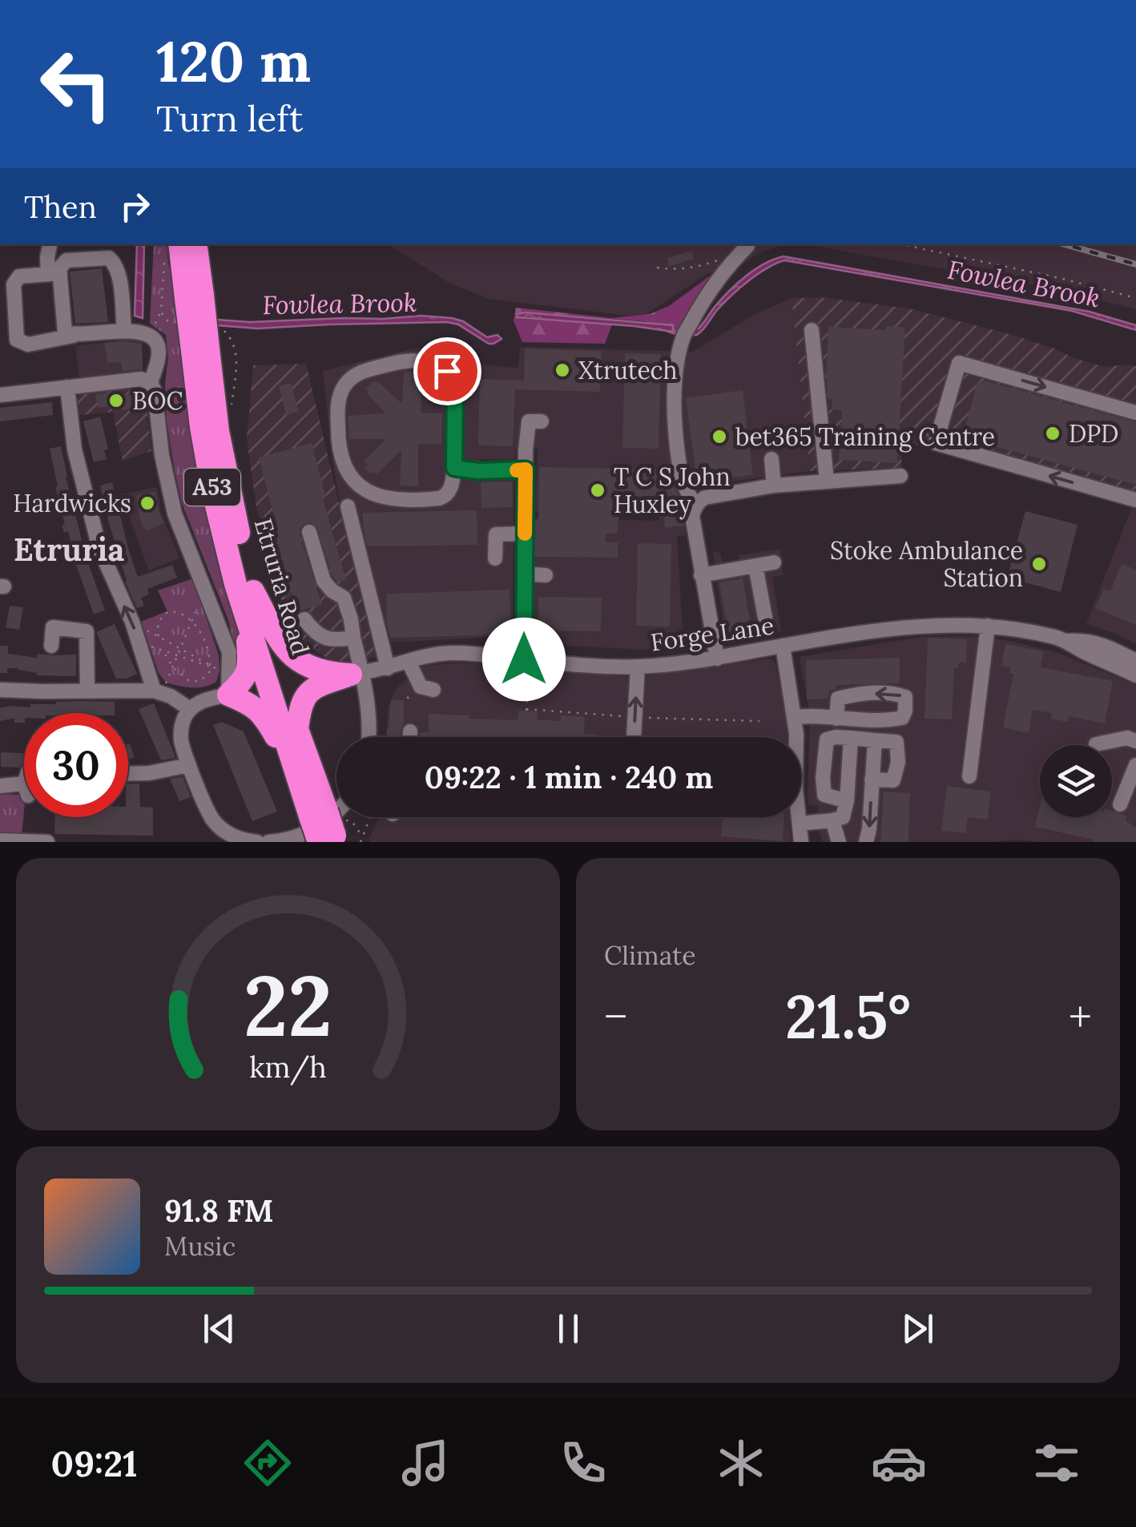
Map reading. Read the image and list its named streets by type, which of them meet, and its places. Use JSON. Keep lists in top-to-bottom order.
{
  "streets": {
    "highway": ["A53", "Etruria Road"],
    "street": ["Forge Lane"]
  },
  "districts": ["Etruria"],
  "water": ["Fowlea Brook"],
  "places": [
    "Xtrutech",
    "BOC",
    "DPD",
    "bet365 Training Centre",
    "T C S John Huxley",
    "Hardwicks",
    "Stoke Ambulance Station"
  ],
  "page": {
    "turn": ["120 m", "Turn left"],
    "then": "Then",
    "limit": "30",
    "trip": "09:22 · 1 min · 240 m",
    "tile": "Climate",
    "heat": ["−", "21.5°", "+"],
    "song": ["91.8 FM", "Music"],
    "tabs": "09:21",
    "gauge": ["22", "km/h"]
  }
}
